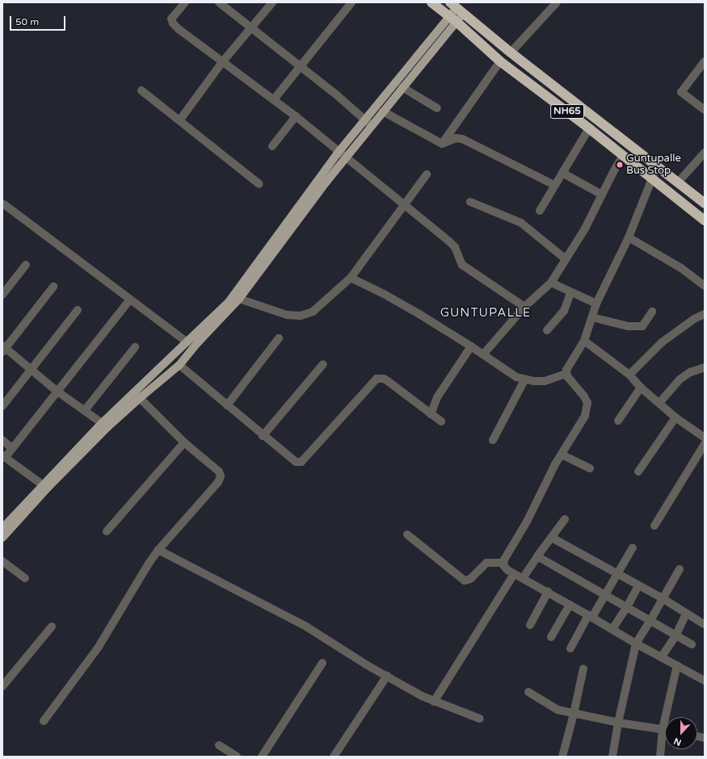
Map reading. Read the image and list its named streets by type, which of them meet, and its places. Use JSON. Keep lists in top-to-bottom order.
{
  "streets": {
    "highway": ["NH65"]
  },
  "districts": ["GUNTUPALLE"],
  "places": ["Guntupalle Bus Stop"],
  "scale_bar": "50 m",
  "north": "bottom"
}
